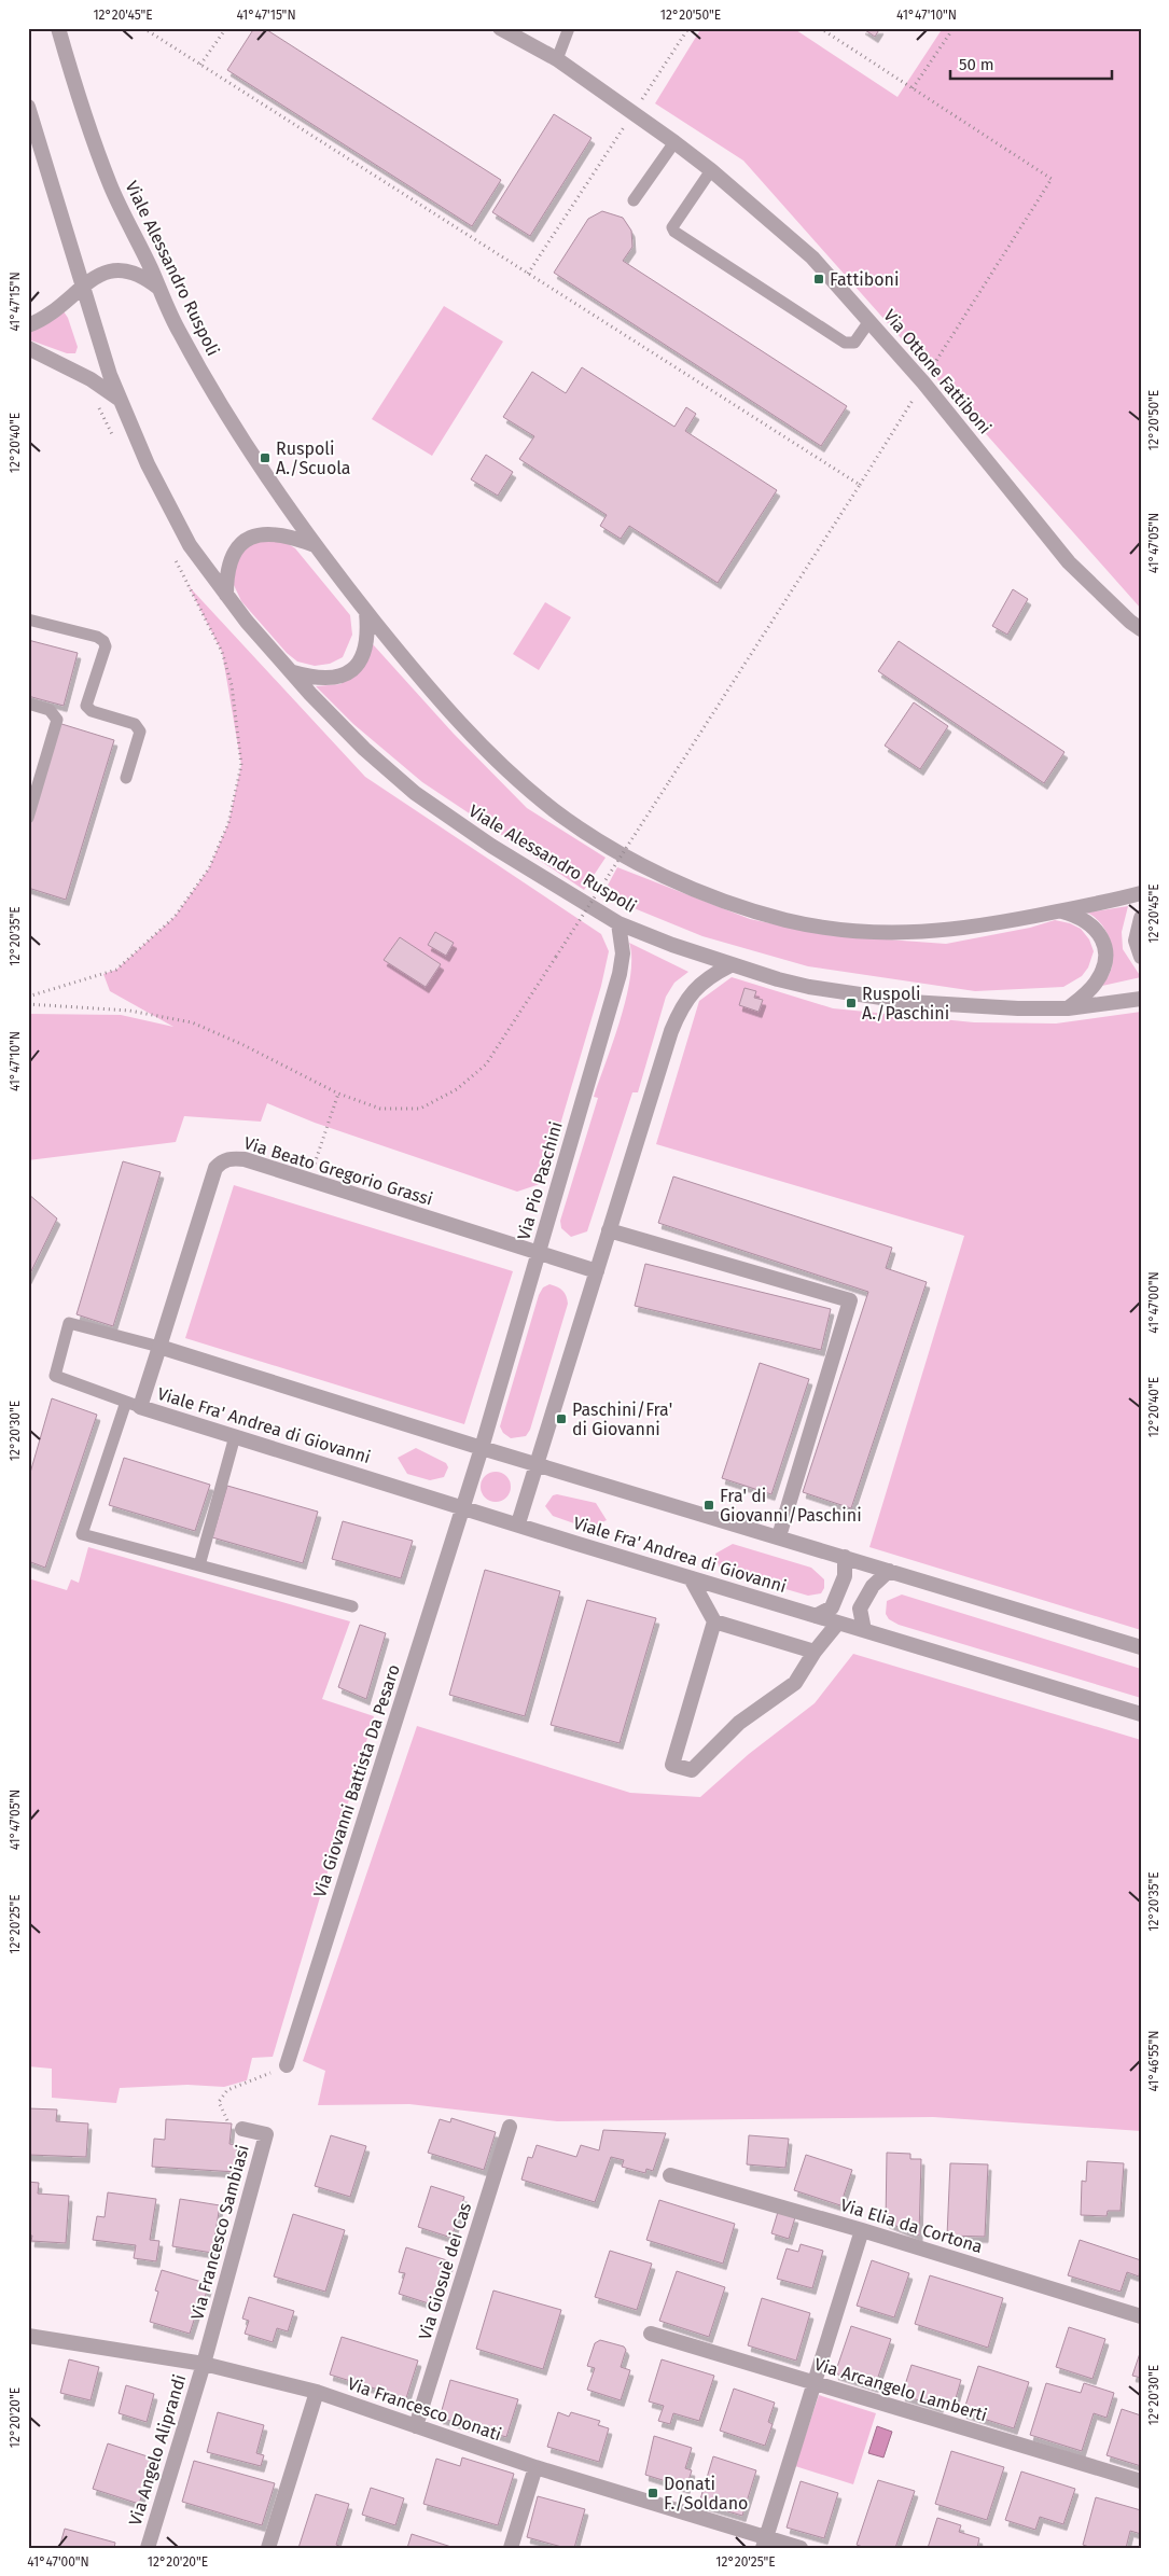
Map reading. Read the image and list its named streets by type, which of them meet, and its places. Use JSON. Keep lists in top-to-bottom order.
{
  "streets": {
    "street": [
      "Viale Alessandro Ruspoli",
      "Via Ottone Fattiboni",
      "Via Beato Gregorio Grassi",
      "Via Pio Paschini",
      "Viale Fra' Andrea di Giovanni",
      "Via Giovanni Battista Da Pesaro",
      "Via Elia da Cortona",
      "Via Francesco Sambiasi",
      "Via Giosuè dei Cas",
      "Via Arcangelo Lamberti",
      "Via Francesco Donati",
      "Via Angelo Aliprandi"
    ]
  },
  "crossings": [
    ["Viale Alessandro Ruspoli", "Via Pio Paschini"],
    ["Via Beato Gregorio Grassi", "Via Pio Paschini"],
    ["Via Beato Gregorio Grassi", "Viale Fra' Andrea di Giovanni"],
    ["Via Pio Paschini", "Viale Fra' Andrea di Giovanni"],
    ["Via Pio Paschini", "Via Giovanni Battista Da Pesaro"],
    ["Viale Fra' Andrea di Giovanni", "Via Giovanni Battista Da Pesaro"],
    ["Via Francesco Sambiasi", "Via Francesco Donati"],
    ["Via Francesco Sambiasi", "Via Angelo Aliprandi"],
    ["Via Giosuè dei Cas", "Via Francesco Donati"],
    ["Via Francesco Donati", "Via Angelo Aliprandi"]
  ],
  "places": {
    "transit": [
      "Fattiboni",
      "Ruspoli A./Scuola",
      "Ruspoli A./Paschini",
      "Paschini/Fra' di Giovanni",
      "Fra' di Giovanni/Paschini",
      "Donati F./Soldano"
    ]
  },
  "scale_bar": "50 m",
  "coordinates": [
    "12°20'45\"E",
    "41°47'15\"N",
    "12°20'50\"E",
    "41°47'10\"N",
    "12°20'40\"E",
    "41°47'05\"N",
    "12°20'35\"E",
    "41°47'00\"N",
    "12°20'30\"E",
    "12°20'25\"E",
    "41°46'55\"N",
    "12°20'20\"E"
  ]
}
